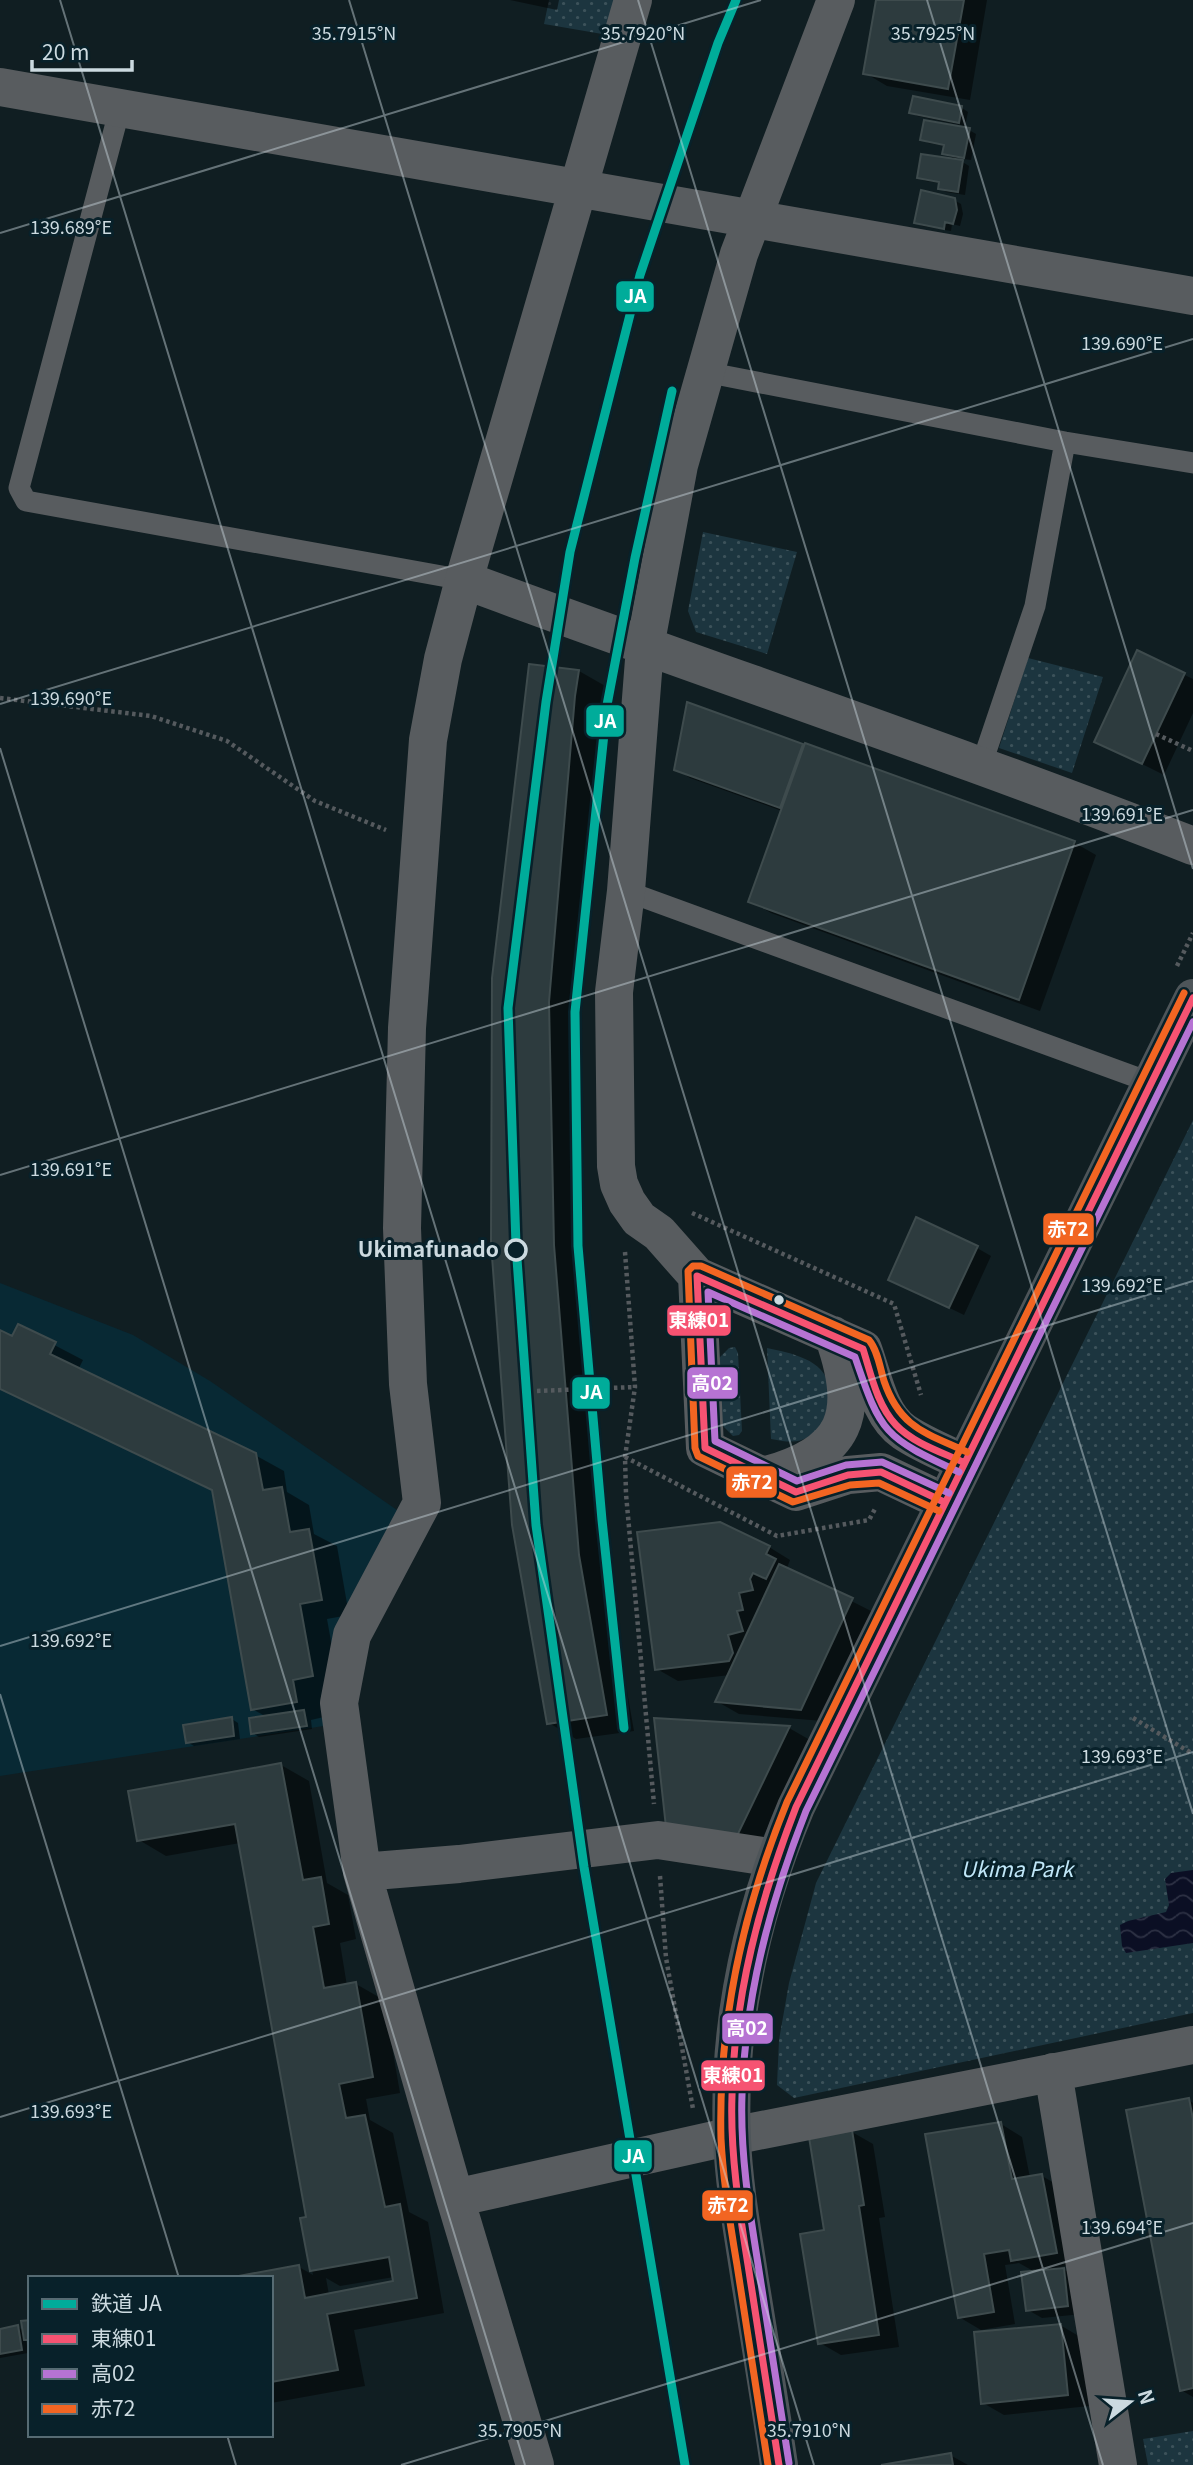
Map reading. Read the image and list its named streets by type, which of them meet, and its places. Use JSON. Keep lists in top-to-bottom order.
{
  "parks": ["Ukima Park"],
  "places": ["Ukimafunado"],
  "lines": [
    "rail line JA",
    "transit line 赤72",
    "transit line 東練01",
    "transit line 高02"
  ],
  "legend": [
    "鉄道 JA",
    "東練01",
    "高02",
    "赤72"
  ],
  "scale_bar": "20 m",
  "north": "right",
  "coordinates": [
    "35.7915°N",
    "35.7920°N",
    "35.7925°N",
    "139.689°E",
    "139.690°E",
    "139.691°E",
    "139.692°E",
    "139.693°E",
    "139.694°E",
    "35.7905°N",
    "35.7910°N"
  ]
}
